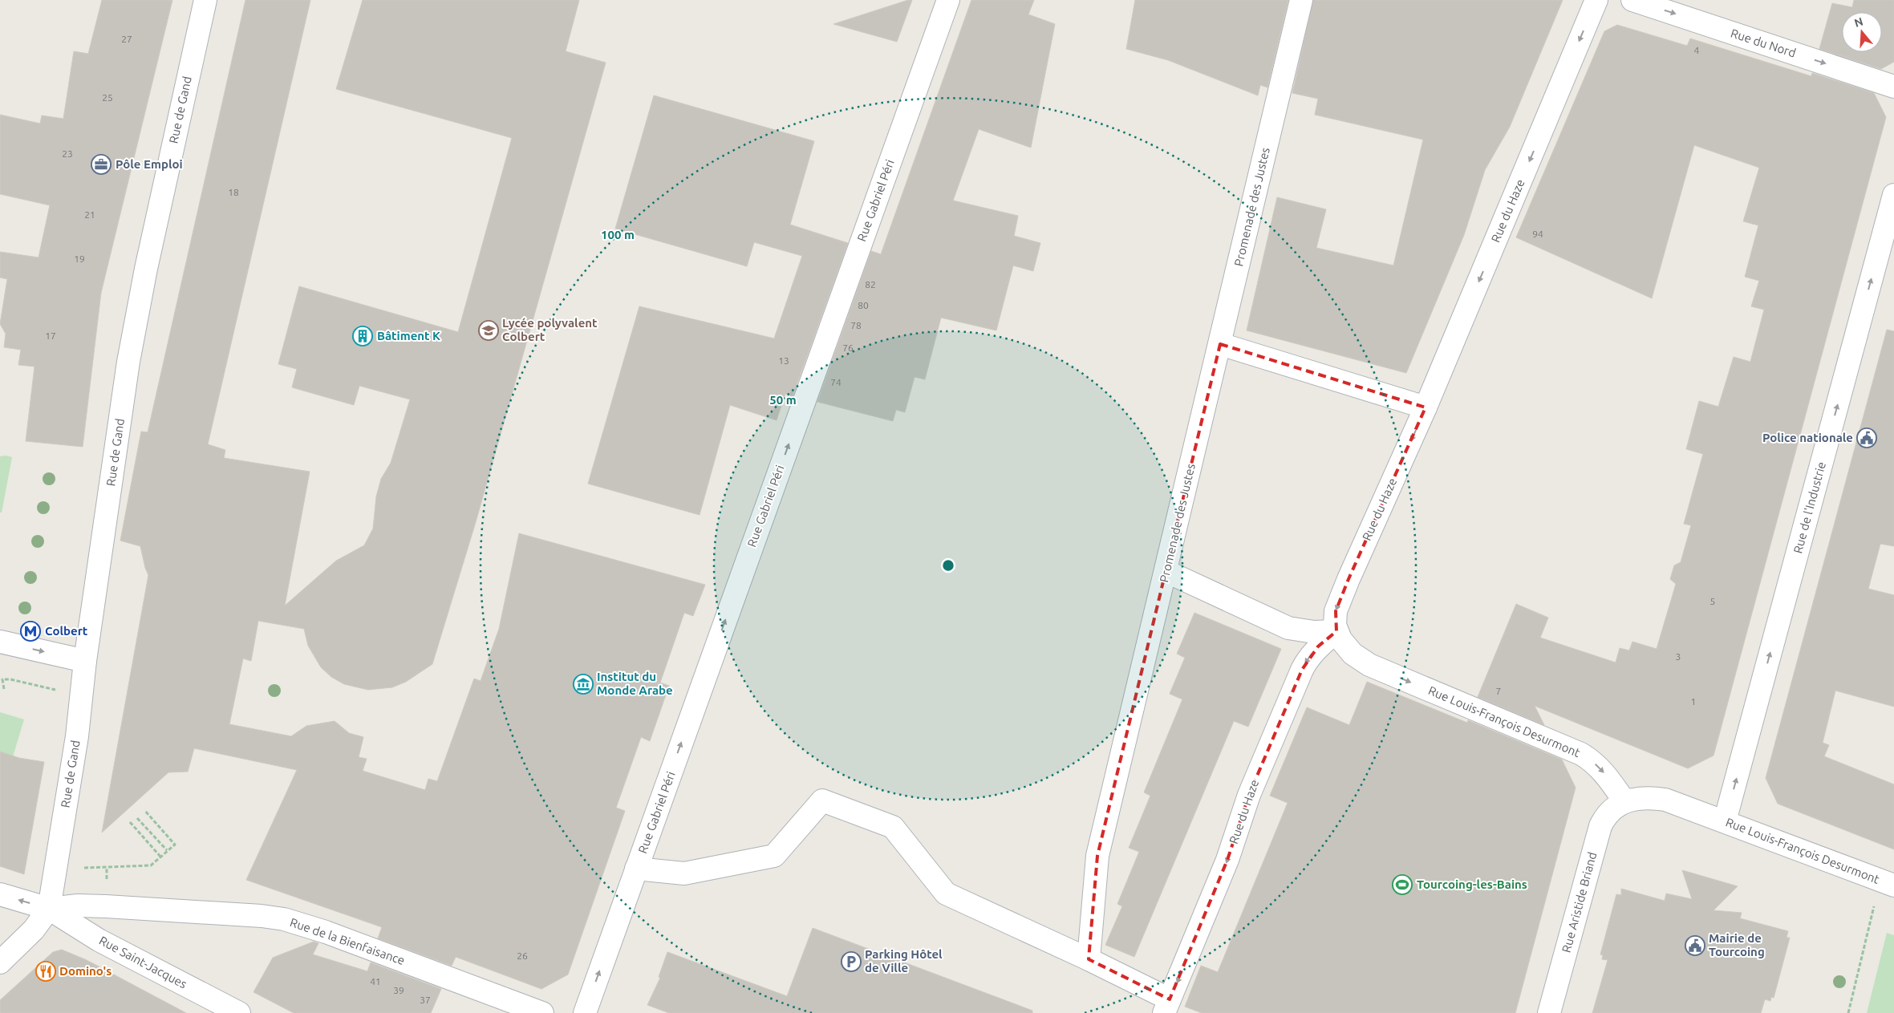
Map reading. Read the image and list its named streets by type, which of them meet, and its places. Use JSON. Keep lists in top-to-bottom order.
{
  "streets": {
    "street": [
      "Rue du Nord",
      "Rue de Gand",
      "Rue Gabriel Péri",
      "Promenade des Justes",
      "Rue du Haze",
      "Rue de l'Industrie",
      "Rue Louis-François Desurmont",
      "Rue Aristide Briand",
      "Rue de la Bienfaisance",
      "Rue Saint-Jacques"
    ]
  },
  "crossings": [
    ["Rue de Gand", "Rue de la Bienfaisance"],
    ["Rue de Gand", "Rue Saint-Jacques"],
    ["Rue du Haze", "Rue Louis-François Desurmont"],
    ["Rue de l'Industrie", "Rue Louis-François Desurmont"],
    ["Rue Louis-François Desurmont", "Rue Aristide Briand"],
    ["Rue de la Bienfaisance", "Rue Saint-Jacques"]
  ],
  "one_way": [
    "Rue du Nord",
    "Rue Gabriel Péri",
    "Rue du Haze",
    "Rue de l'Industrie",
    "Rue Louis-François Desurmont"
  ],
  "places": {
    "office": ["Pôle Emploi"],
    "school or university": ["Lycée polyvalent Colbert"],
    "building": ["Bâtiment K"],
    "public building": ["Police nationale", "Mairie de Tourcoing"],
    "metro station": ["Colbert"],
    "museum": ["Institut du Monde Arabe"],
    "sports": ["Tourcoing-les-Bains"],
    "parking": ["Parking Hôtel de Ville"],
    "restaurant": ["Domino's"]
  },
  "house_numbers": [
    "27",
    "4",
    "25",
    "23",
    "18",
    "21",
    "94",
    "19",
    "82",
    "80",
    "78",
    "17",
    "76",
    "13",
    "74",
    "5",
    "3",
    "7",
    "1",
    "26",
    "41",
    "39",
    "37"
  ],
  "north": "top",
  "rings": ["100 m", "50 m"]
}
